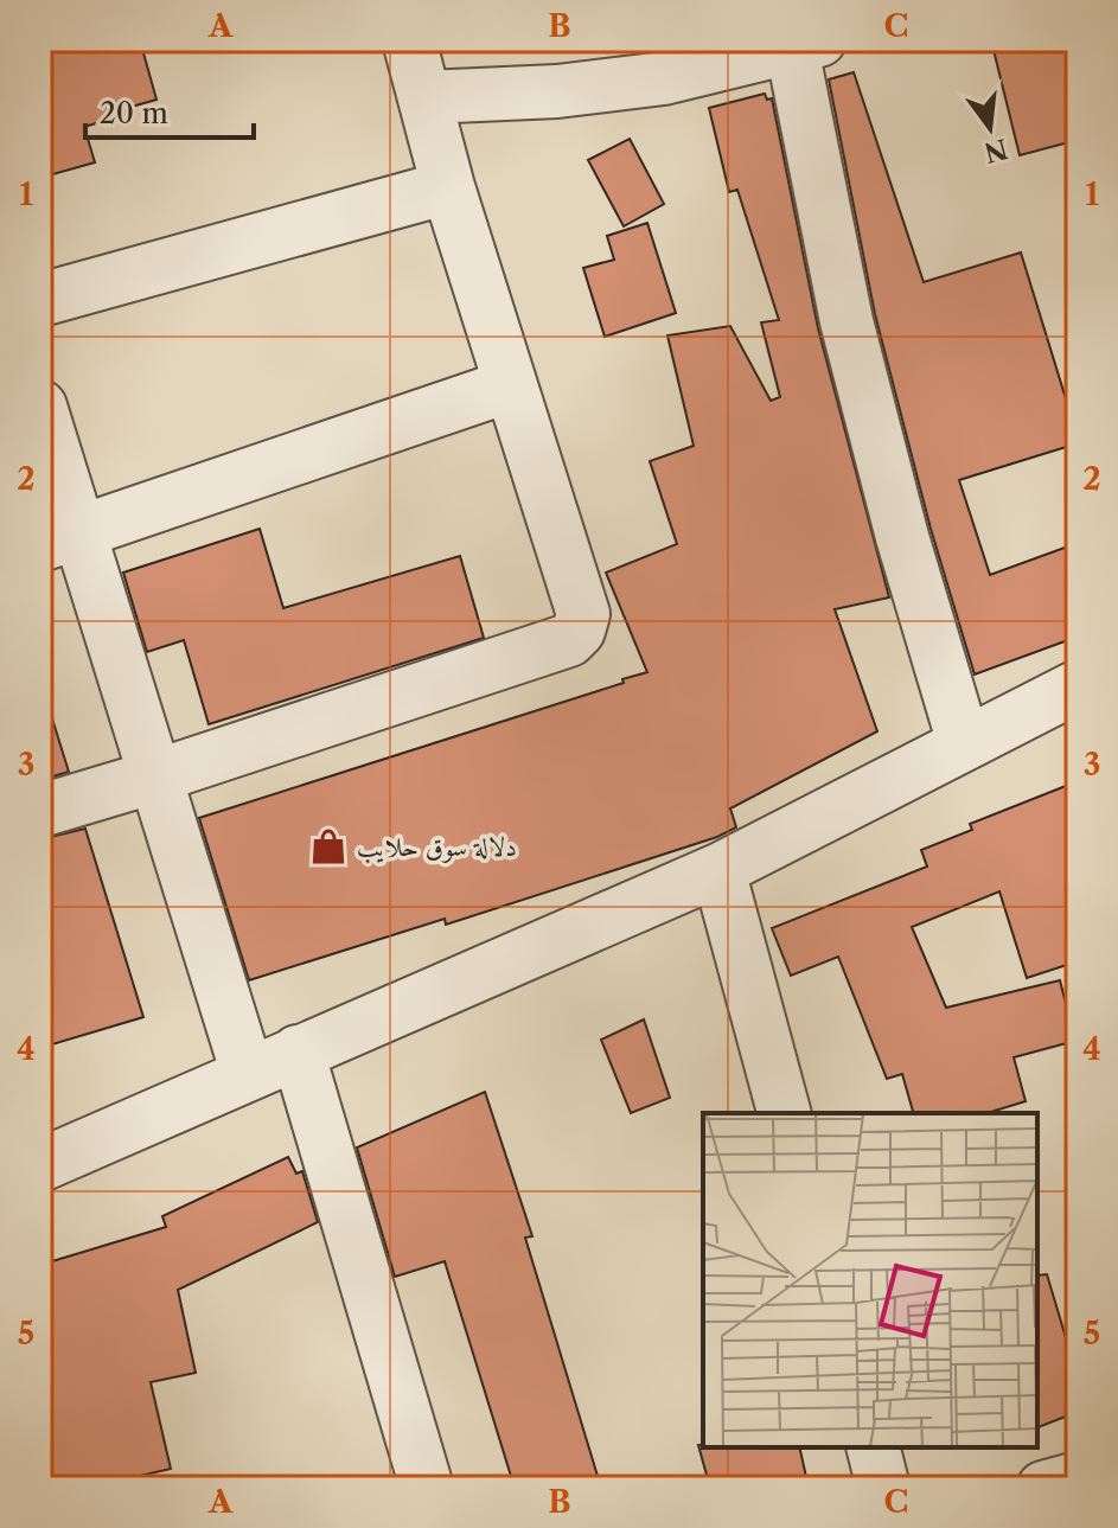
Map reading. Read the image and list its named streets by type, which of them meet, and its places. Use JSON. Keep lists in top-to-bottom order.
{
  "places": {
    "shop": ["دلالة سوق حلايب"]
  },
  "scale_bar": "20 m",
  "north": "bottom",
  "grid": {
    "columns": ["A", "B", "C"],
    "rows": [
      "1",
      "2",
      "3",
      "4",
      "5"
    ]
  }
}
